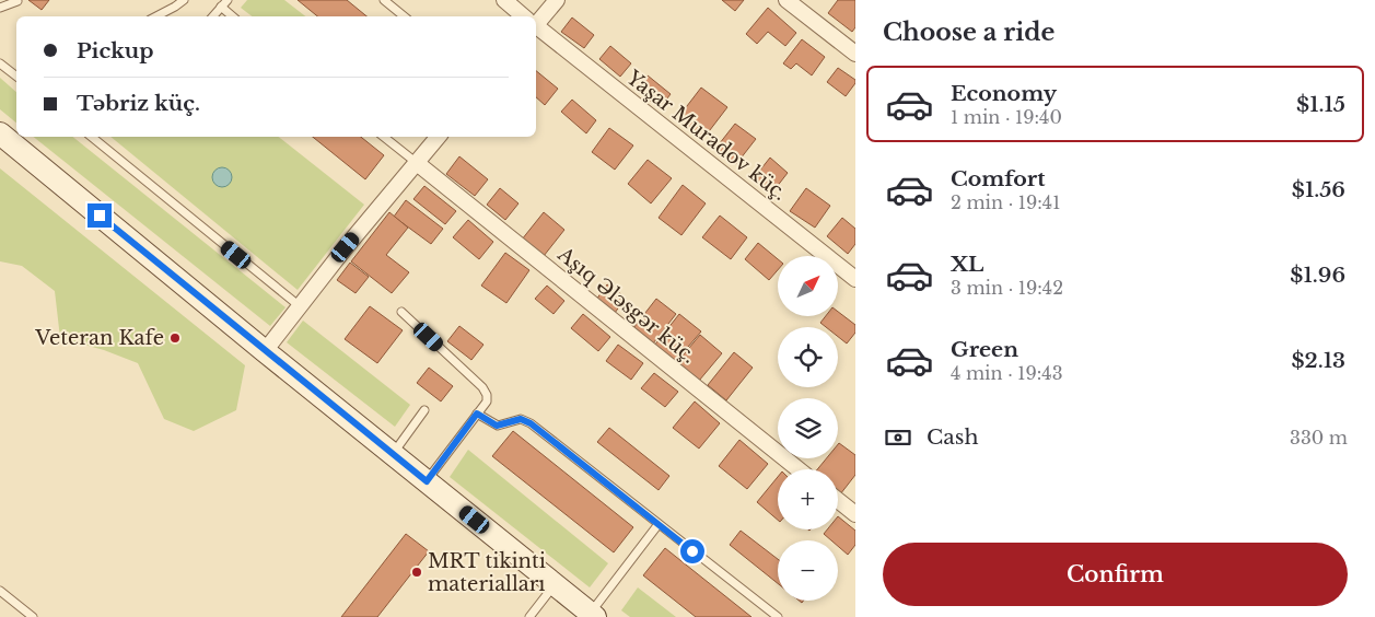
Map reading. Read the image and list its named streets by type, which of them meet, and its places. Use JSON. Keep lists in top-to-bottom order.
{
  "streets": {
    "street": ["Yaşar Muradov küç.", "Aşıq Ələsgər küç."]
  },
  "places": ["Veteran Kafe", "MRT tikinti materialları"],
  "north": "top right",
  "page": {
    "heading": "Choose a ride",
    "banner": ["Pickup", "Təbriz küç."],
    "list": [
      {
        "name": "Economy",
        "note": "1 min · 19:40",
        "value": "$1.15"
      },
      {
        "name": "Comfort",
        "note": "2 min · 19:41",
        "value": "$1.56"
      },
      {
        "name": "XL",
        "note": "3 min · 19:42",
        "value": "$1.96"
      },
      {
        "name": "Green",
        "note": "4 min · 19:43",
        "value": "$2.13"
      }
    ],
    "map_buttons": ["+", "−"],
    "pay": ["Cash", "330 m"],
    "buttons": "Confirm"
  }
}
